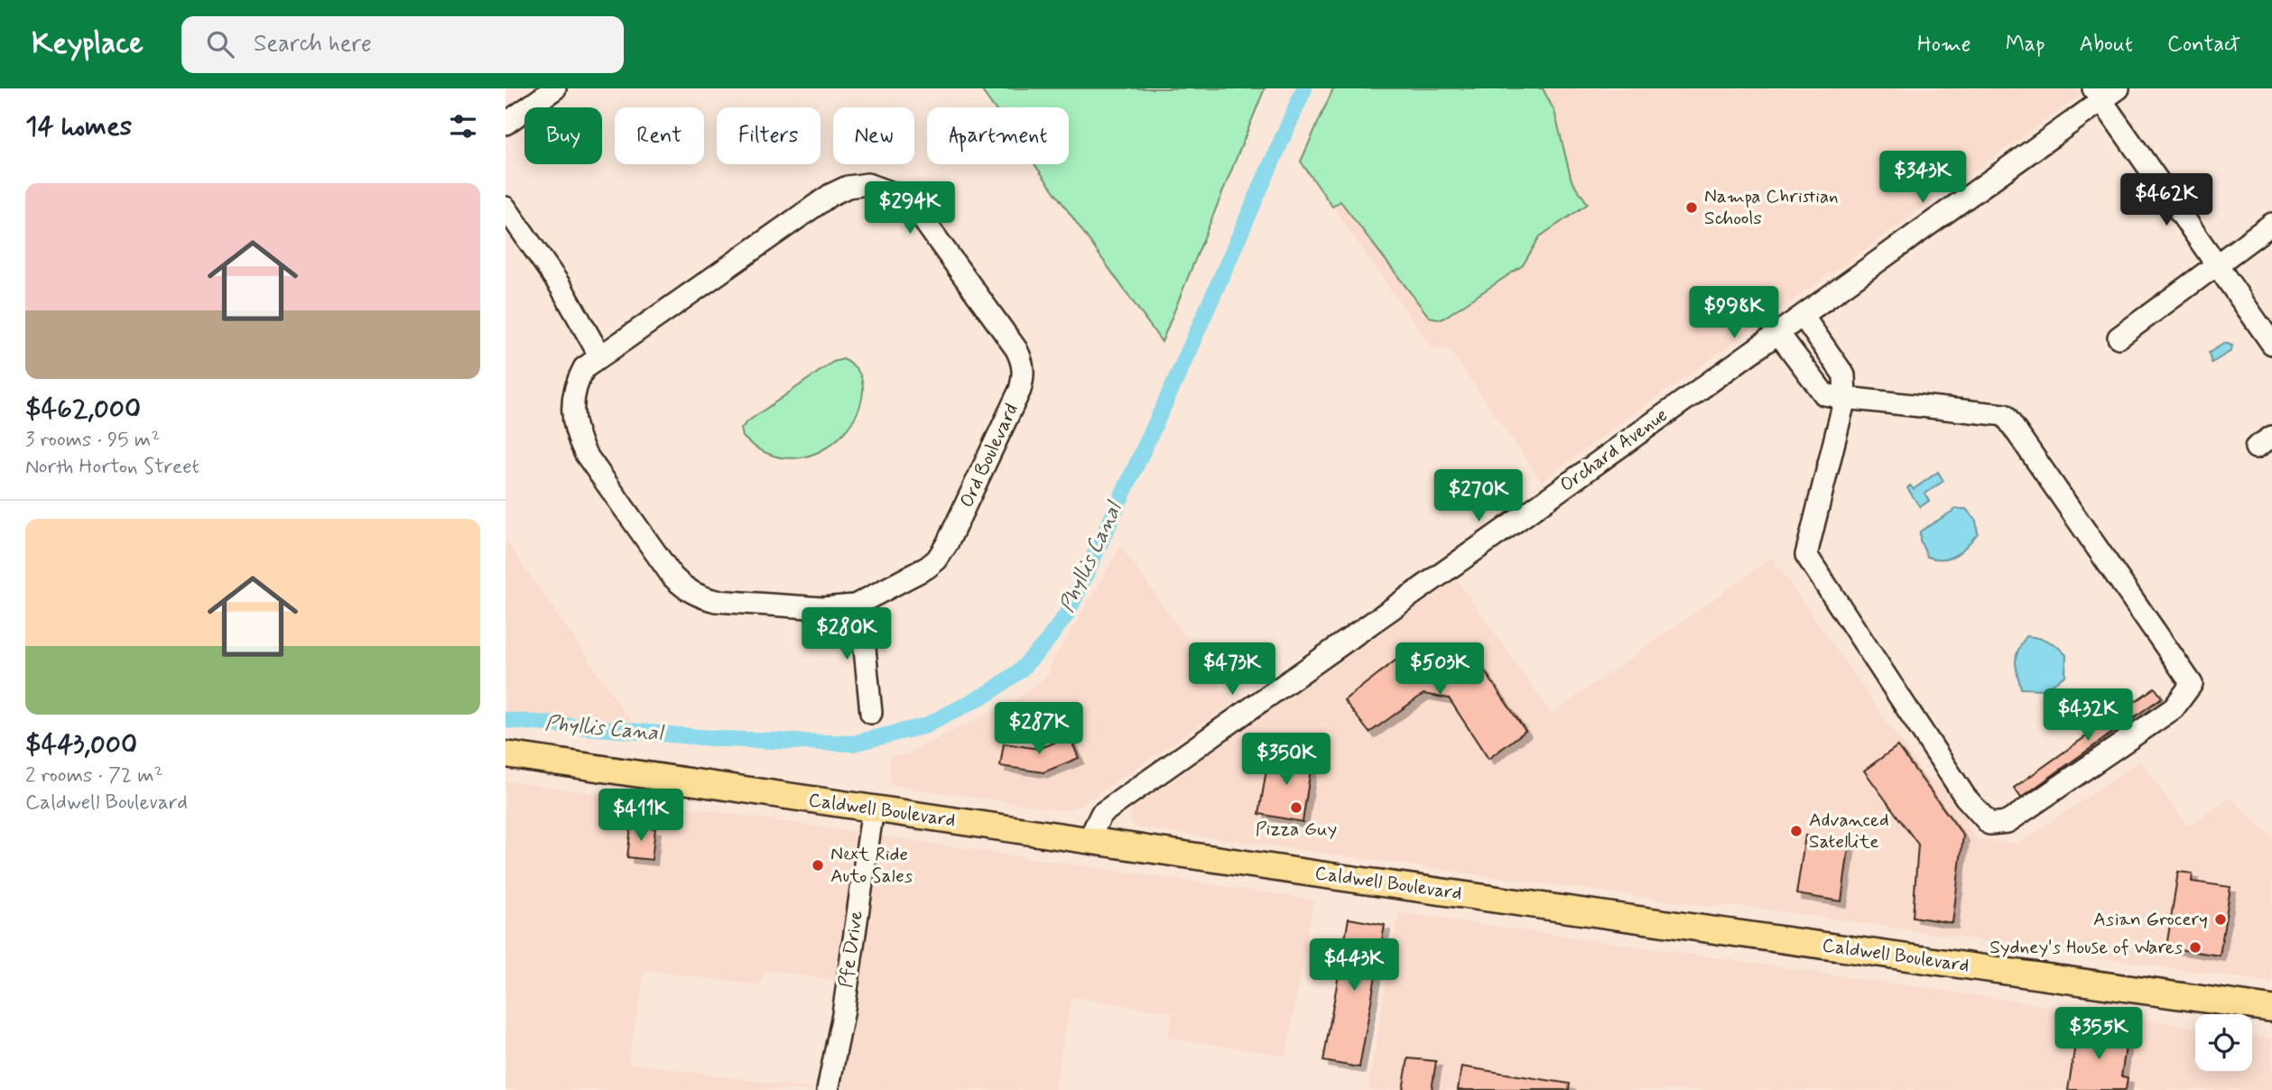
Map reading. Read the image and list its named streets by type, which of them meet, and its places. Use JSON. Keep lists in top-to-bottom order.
{
  "streets": {
    "main road": ["Caldwell Boulevard"],
    "street": ["Orchard Avenue", "Ord Boulevard", "Pfe Drive"]
  },
  "crossings": [
    ["Orchard Avenue", "Caldwell Boulevard"],
    ["Caldwell Boulevard", "Pfe Drive"]
  ],
  "water": ["Phyllis Canal"],
  "places": [
    "Nampa Christian Schools",
    "Pizza Guy",
    "Advanced Satellite",
    "Next Ride Auto Sales",
    "Asian Grocery",
    "Sydney's House of Wares"
  ],
  "page": {
    "header": "Keyplace",
    "search": "Search here",
    "nav": [
      "Home",
      "Map",
      "About",
      "Contact"
    ],
    "heading": "14 homes",
    "chip": [
      "Buy",
      "Rent",
      "Filters",
      "New",
      "Apartment"
    ],
    "price": [
      "$343K",
      "$462K",
      "$294K",
      "$998K",
      "$270K",
      "$280K",
      "$473K",
      "$503K",
      "$432K",
      "$287K",
      "$350K",
      "$411K",
      "$443K",
      "$355K"
    ],
    "list": [
      {
        "name": "$462,000",
        "note": "3 rooms · 95 m² · North Horton Street"
      },
      {
        "name": "$443,000",
        "note": "2 rooms · 72 m² · Caldwell Boulevard"
      }
    ]
  }
}
